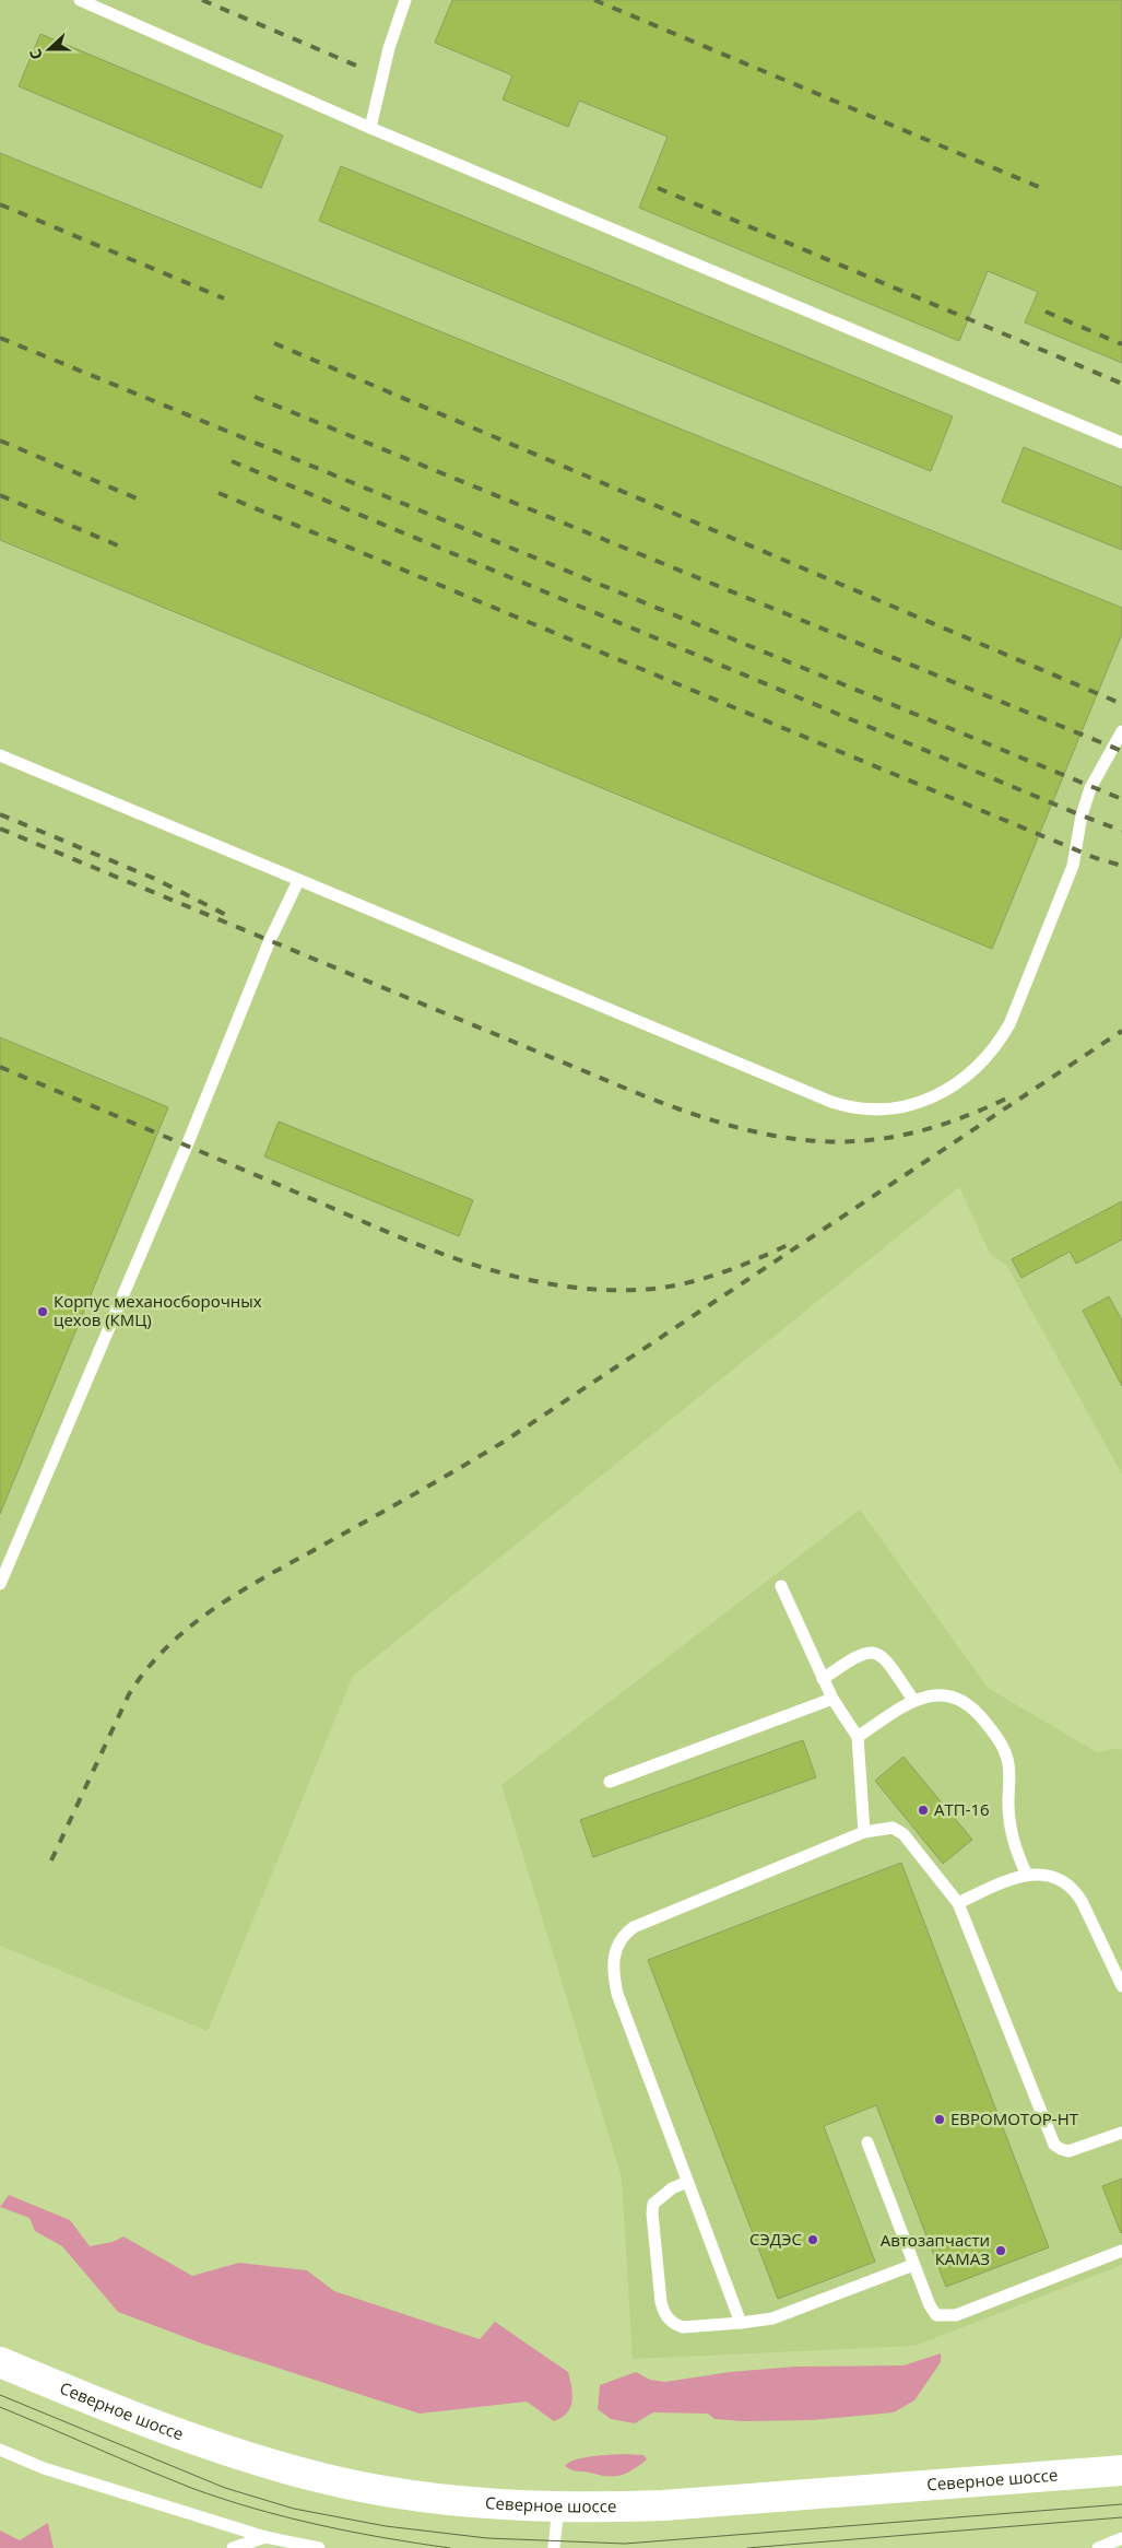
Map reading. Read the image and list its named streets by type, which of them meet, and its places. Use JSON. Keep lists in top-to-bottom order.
{
  "streets": {
    "main road": ["Северное шоссе"]
  },
  "places": [
    "Корпус механосборочных цехов (КМЦ)",
    "АТП-16",
    "ЕВРОМОТОР-НТ",
    "СЭДЭС",
    "Автозапчасти КАМАЗ"
  ],
  "north": "left"
}
